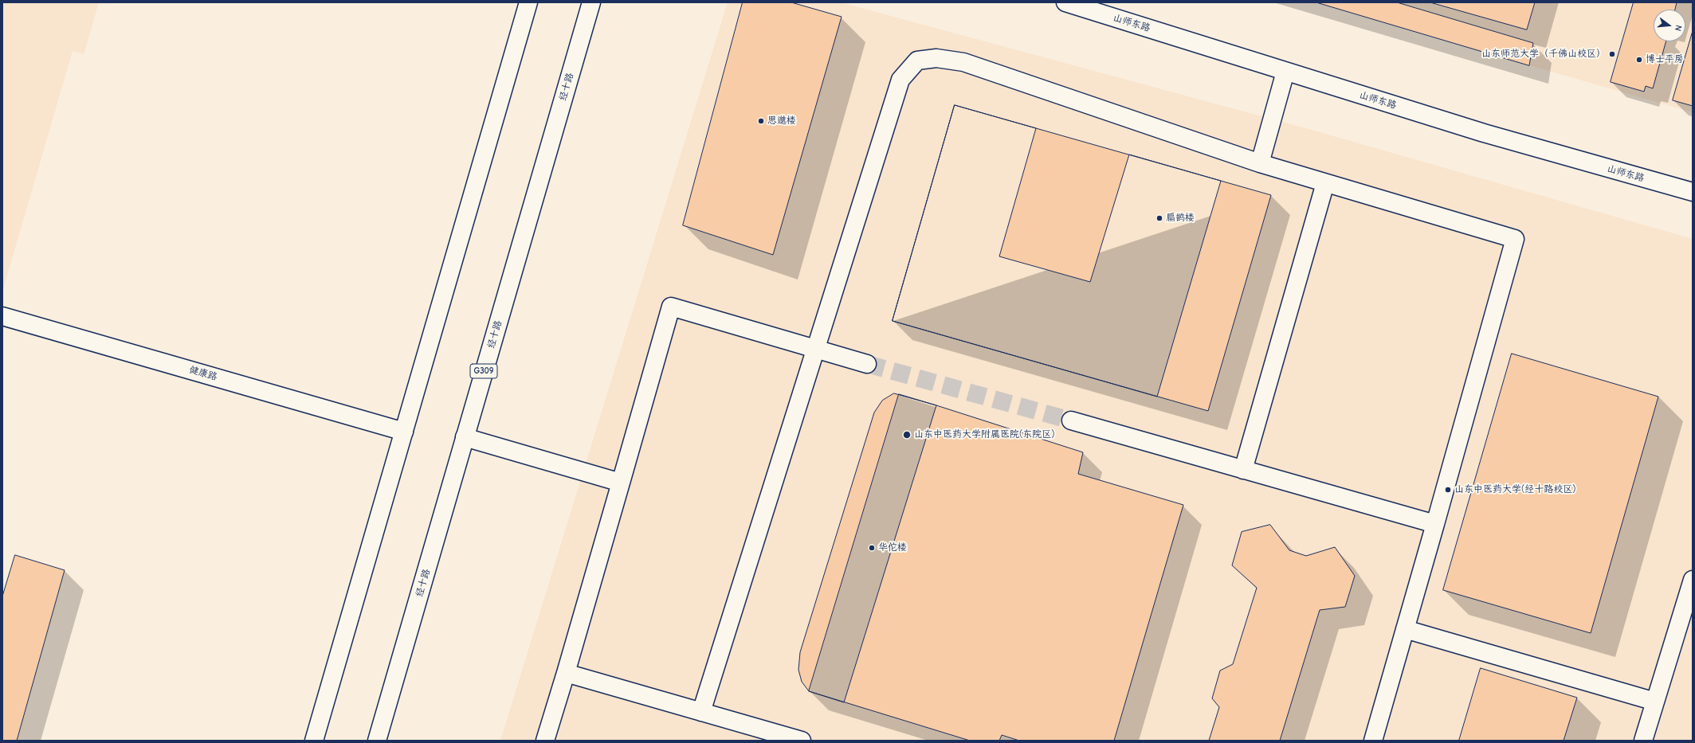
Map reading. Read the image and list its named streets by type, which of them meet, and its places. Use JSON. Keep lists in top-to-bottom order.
{
  "streets": {
    "main road": [
      "山师东路",
      "经十路",
      "G309",
      "健康路"
    ]
  },
  "places": [
    "山东师范大学（千佛山校区）",
    "博士平房",
    "思邈楼",
    "扁鹊楼",
    "山东中医药大学附属医院(东院区)",
    "山东中医药大学(经十路校区)",
    "华佗楼"
  ],
  "north": "right"
}
